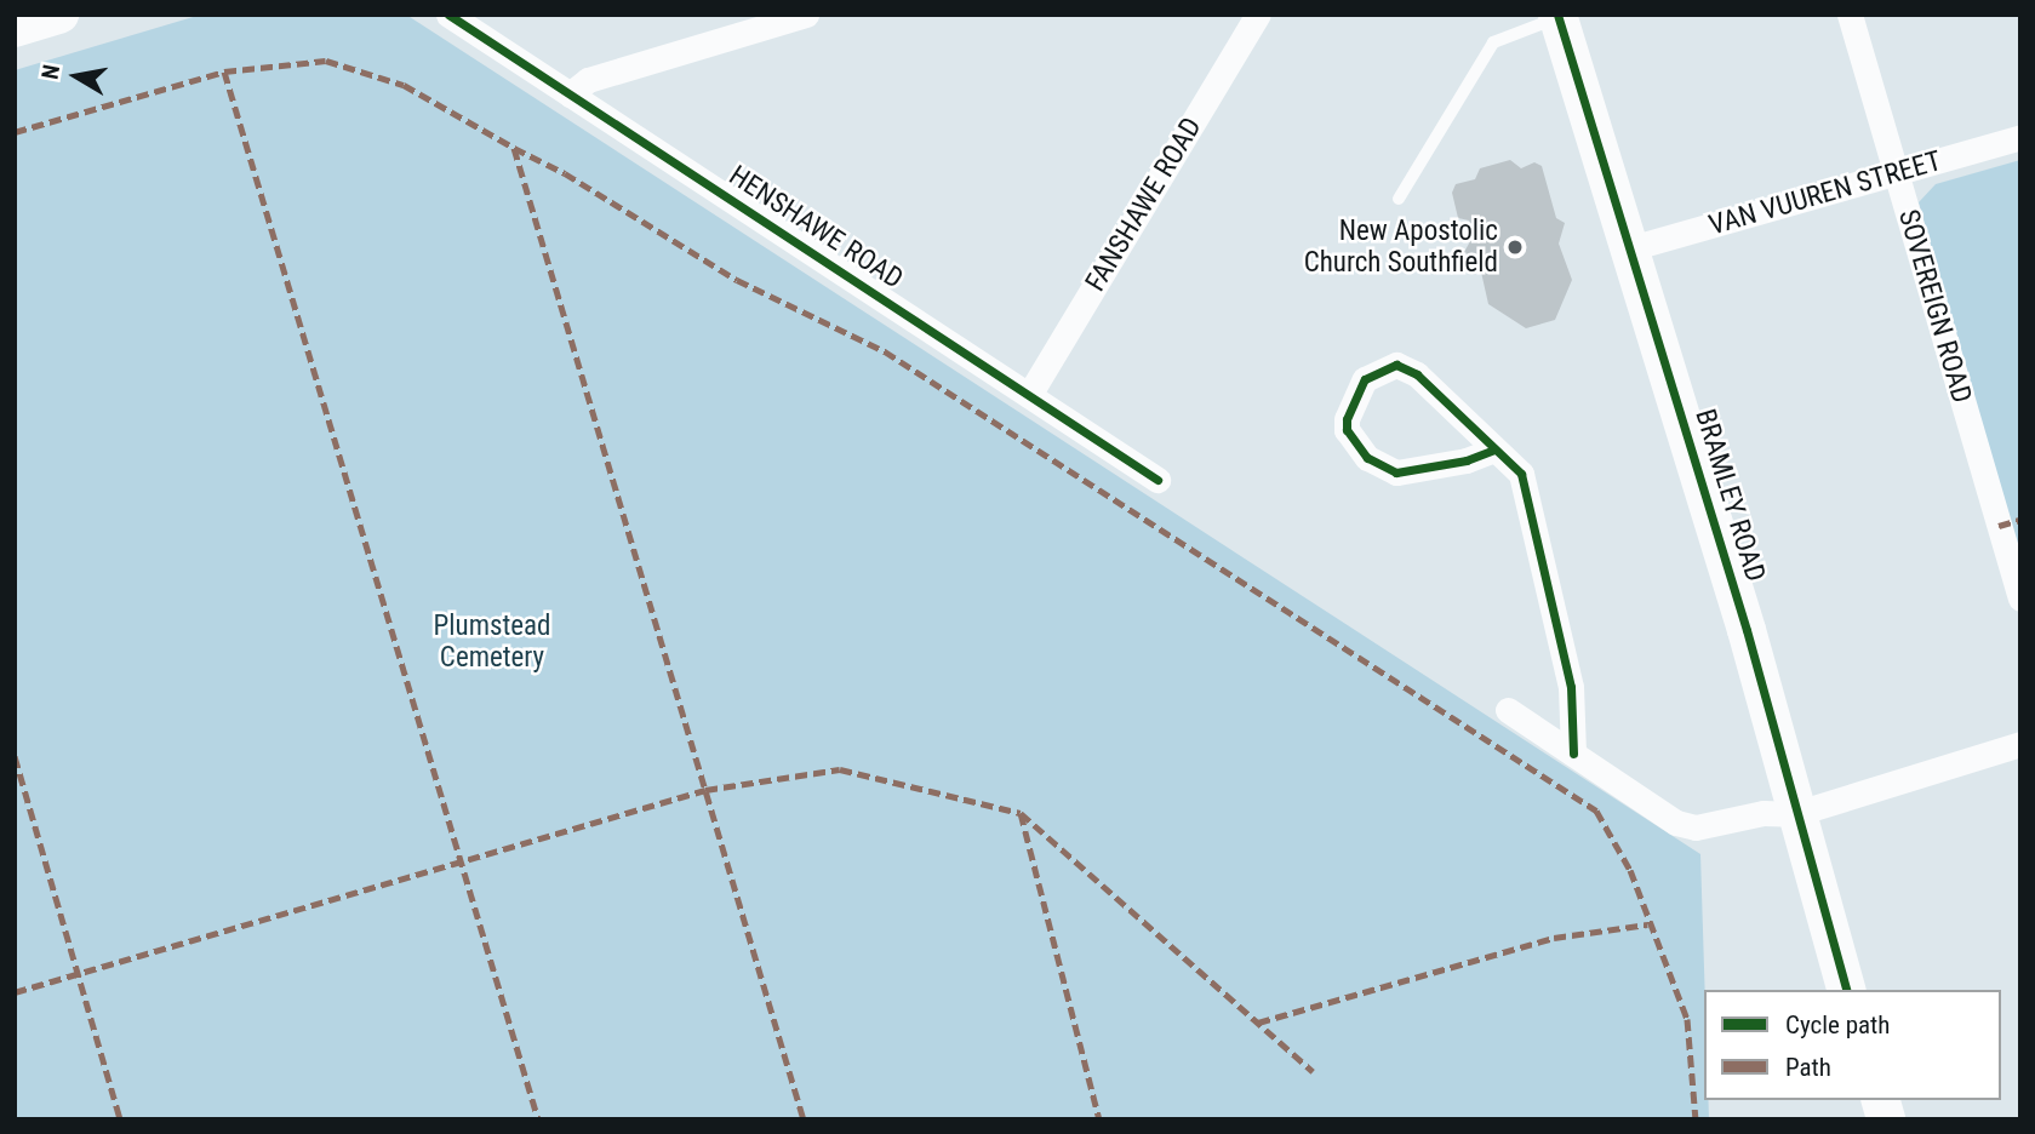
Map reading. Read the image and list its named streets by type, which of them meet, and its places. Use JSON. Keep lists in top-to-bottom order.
{
  "streets": {
    "street": [
      "VAN VUUREN STREET",
      "FANSHAWE ROAD",
      "HENSHAWE ROAD",
      "SOVEREIGN ROAD",
      "BRAMLEY ROAD"
    ]
  },
  "crossings": [
    ["VAN VUUREN STREET", "SOVEREIGN ROAD"],
    ["VAN VUUREN STREET", "BRAMLEY ROAD"],
    ["FANSHAWE ROAD", "HENSHAWE ROAD"]
  ],
  "parks": ["Plumstead Cemetery"],
  "places": ["New Apostolic Church Southfield"],
  "legend": ["Cycle path", "Path"],
  "north": "left"
}
